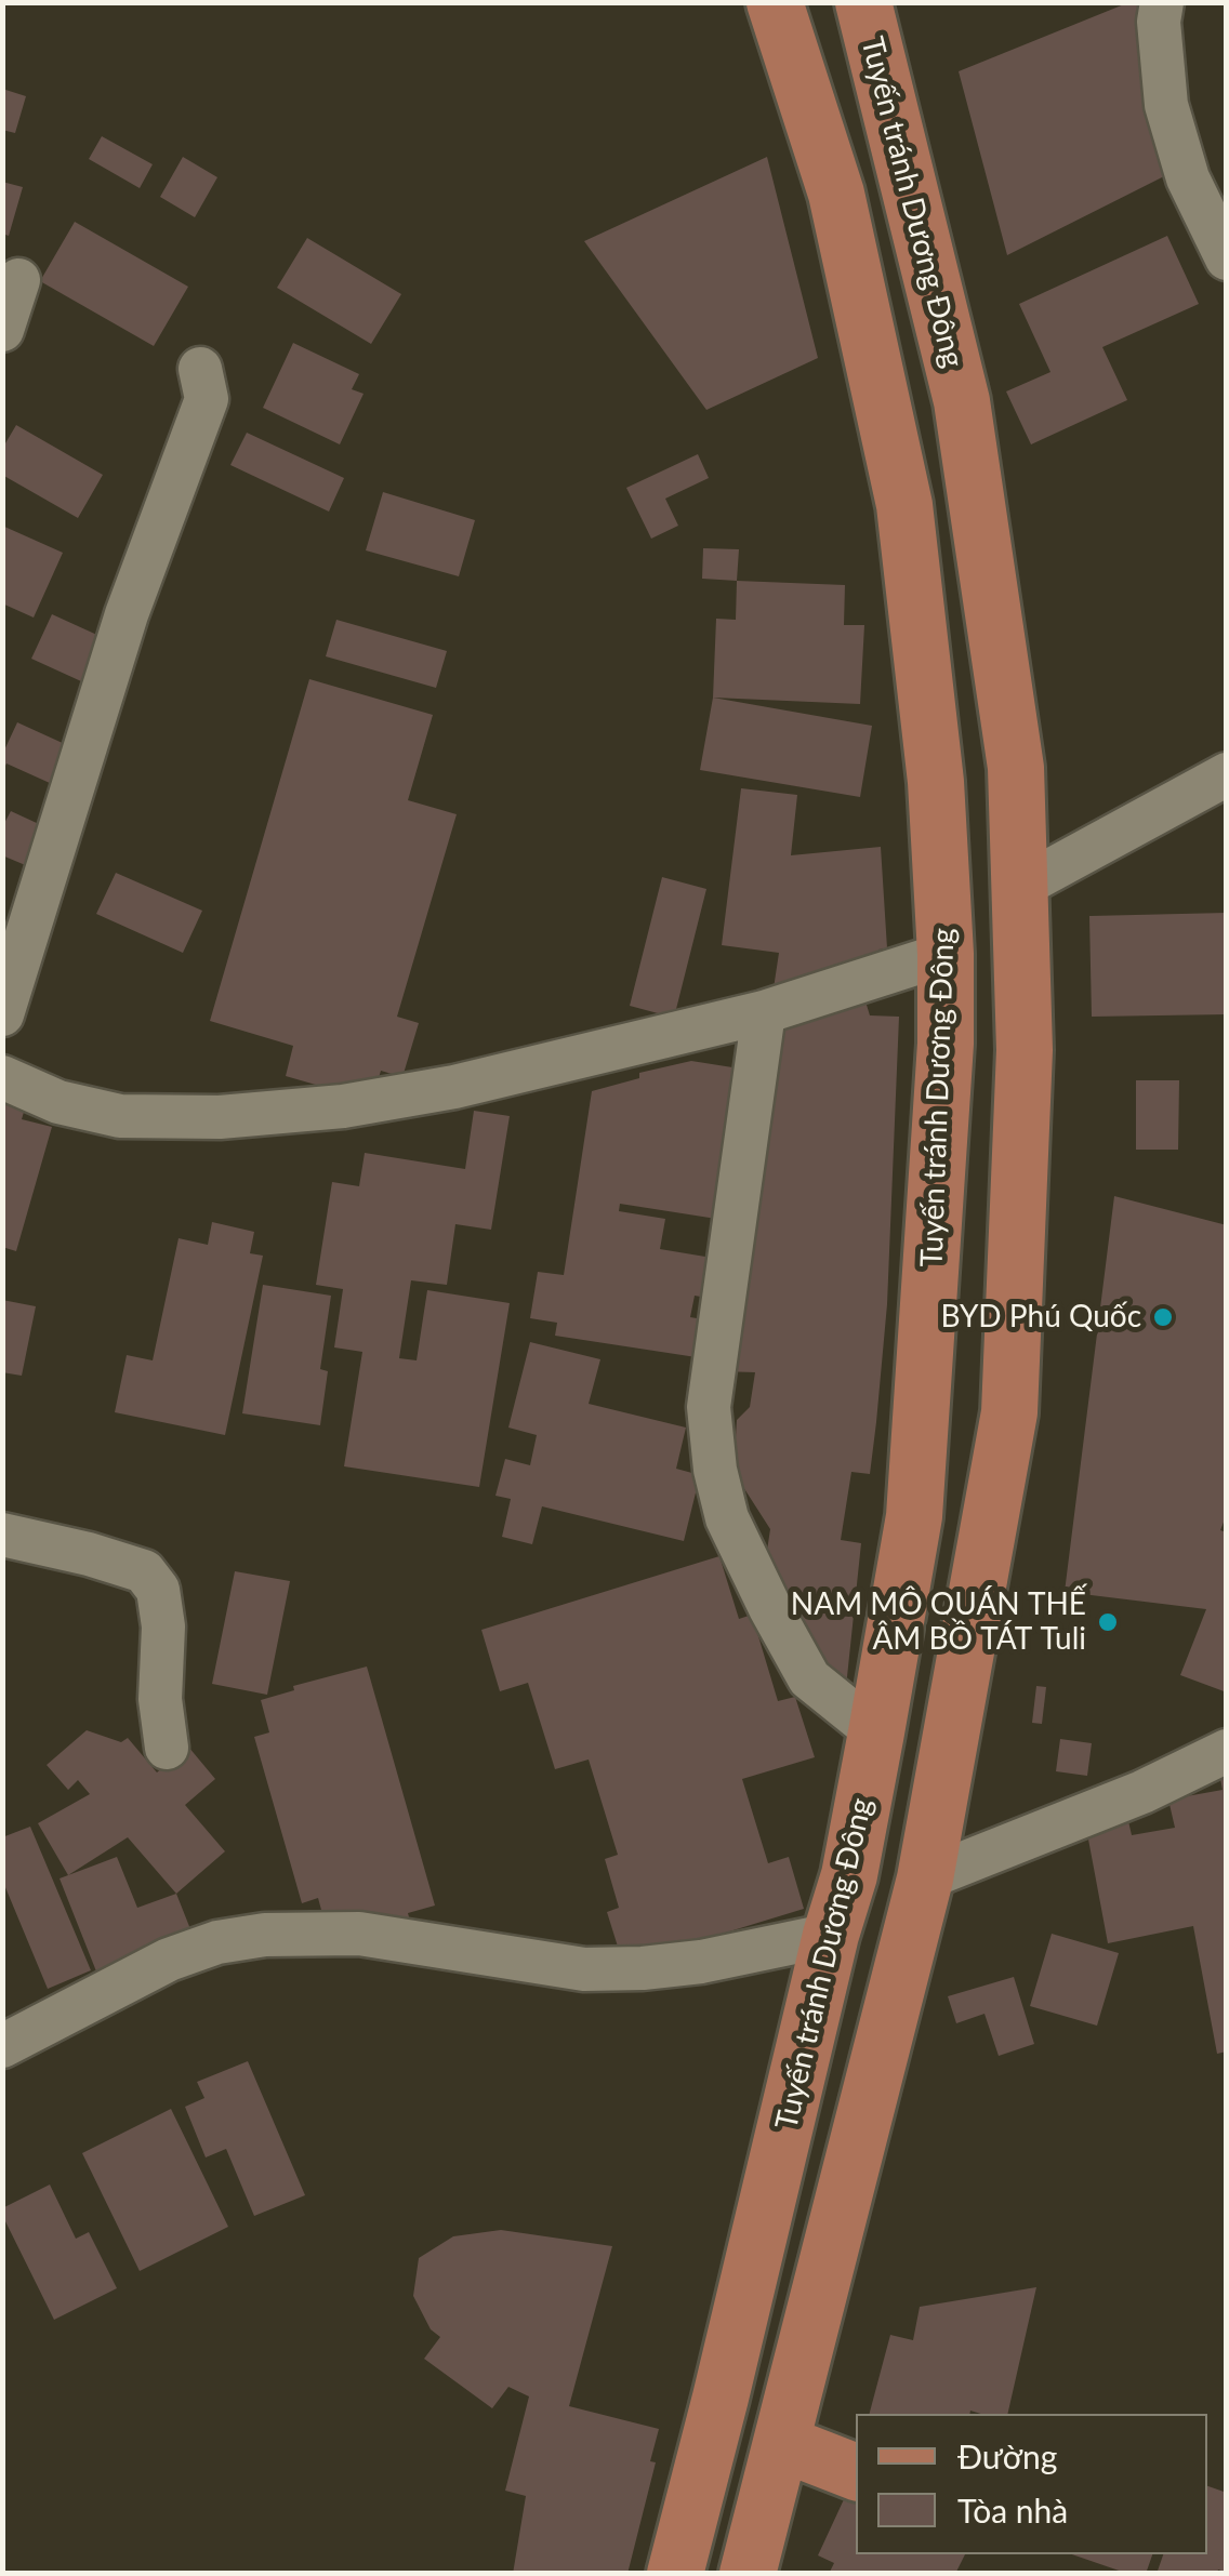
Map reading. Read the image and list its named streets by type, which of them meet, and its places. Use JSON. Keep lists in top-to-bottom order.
{
  "streets": {
    "main road": ["Tuyến tránh Dương Đông"]
  },
  "places": ["BYD Phú Quốc", "NAM MÔ QUÁN THẾ ÂM BỒ TÁT Tuli"],
  "legend": ["Đường", "Tòa nhà"]
}
